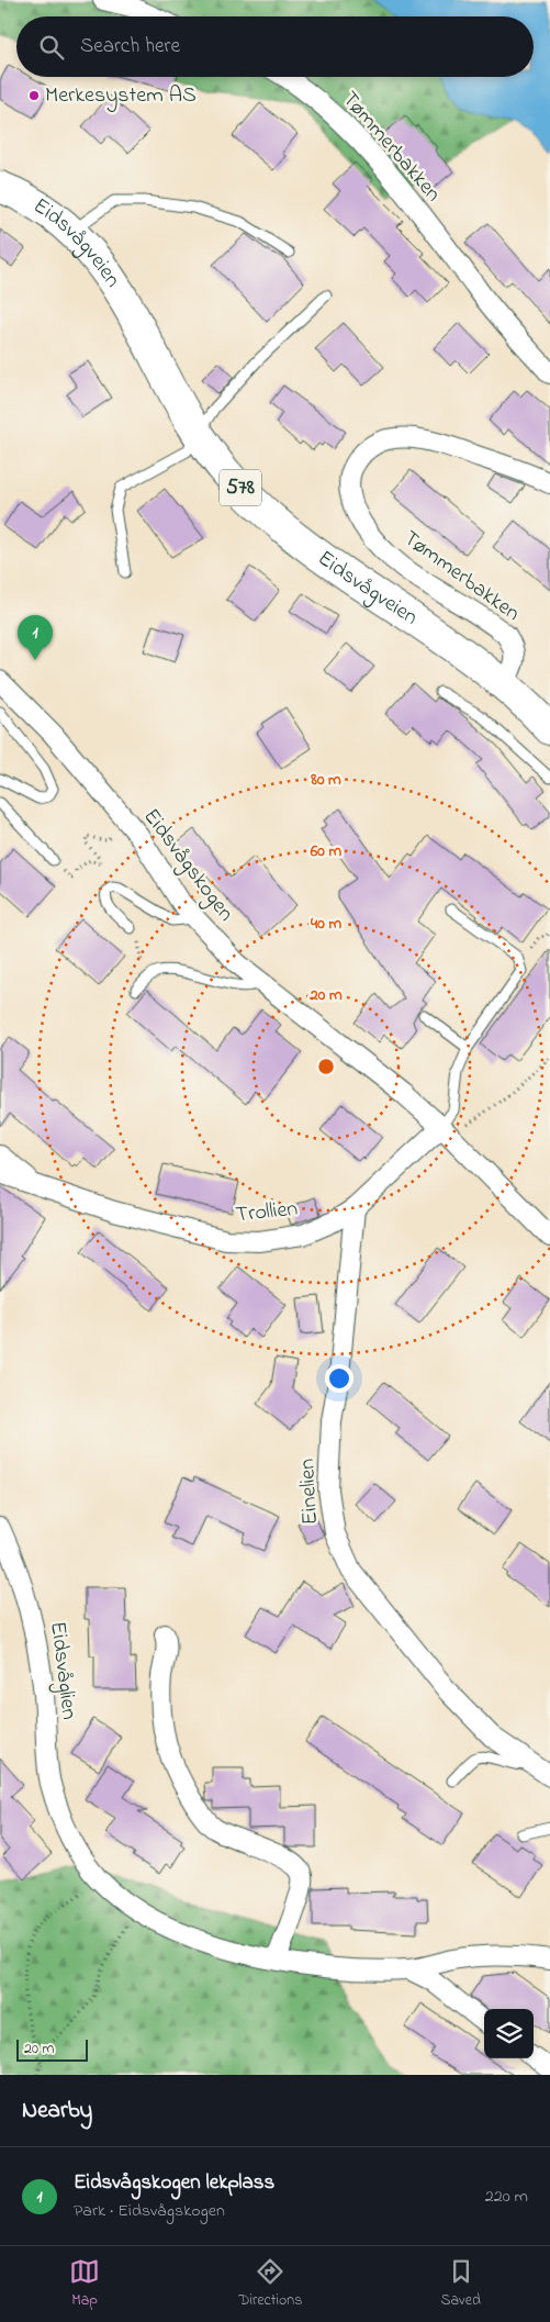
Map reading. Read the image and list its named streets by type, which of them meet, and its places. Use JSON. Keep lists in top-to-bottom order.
{
  "streets": {
    "main road": ["Eidsvågveien", "578"],
    "street": [
      "Tømmerbakken",
      "Eidsvågskogen",
      "Trollien",
      "Einelien",
      "Eidsvåglien"
    ]
  },
  "crossings": [
    ["Tømmerbakken", "Eidsvågveien"],
    ["Eidsvågskogen", "Trollien"],
    ["Trollien", "Einelien"]
  ],
  "places": ["Merkesystem AS"],
  "scale_bar": "20 m",
  "page": {
    "search": "Search here",
    "pins": "1",
    "scale": "20 m",
    "heading": "Nearby",
    "list": [
      {
        "mark": "1",
        "name": "Eidsvågskogen lekplass",
        "note": "Park · Eidsvågskogen",
        "value": "220 m"
      }
    ],
    "nav": ["Map", "Directions", "Saved"]
  },
  "rings": [
    "80 m",
    "60 m",
    "40 m",
    "20 m"
  ]
}
